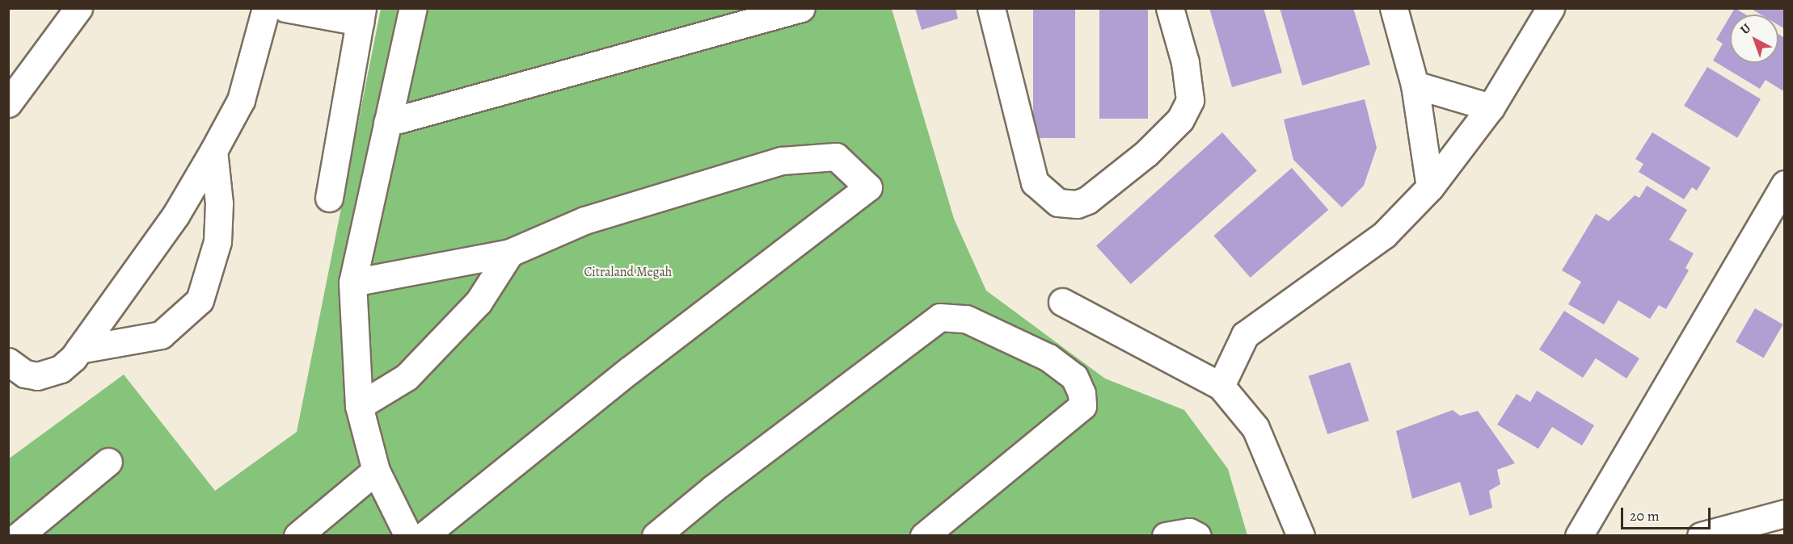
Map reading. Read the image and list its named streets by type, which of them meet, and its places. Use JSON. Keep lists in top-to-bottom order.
{
  "parks": ["Citraland Megah"],
  "scale_bar": "20 m",
  "north": "top left"
}
